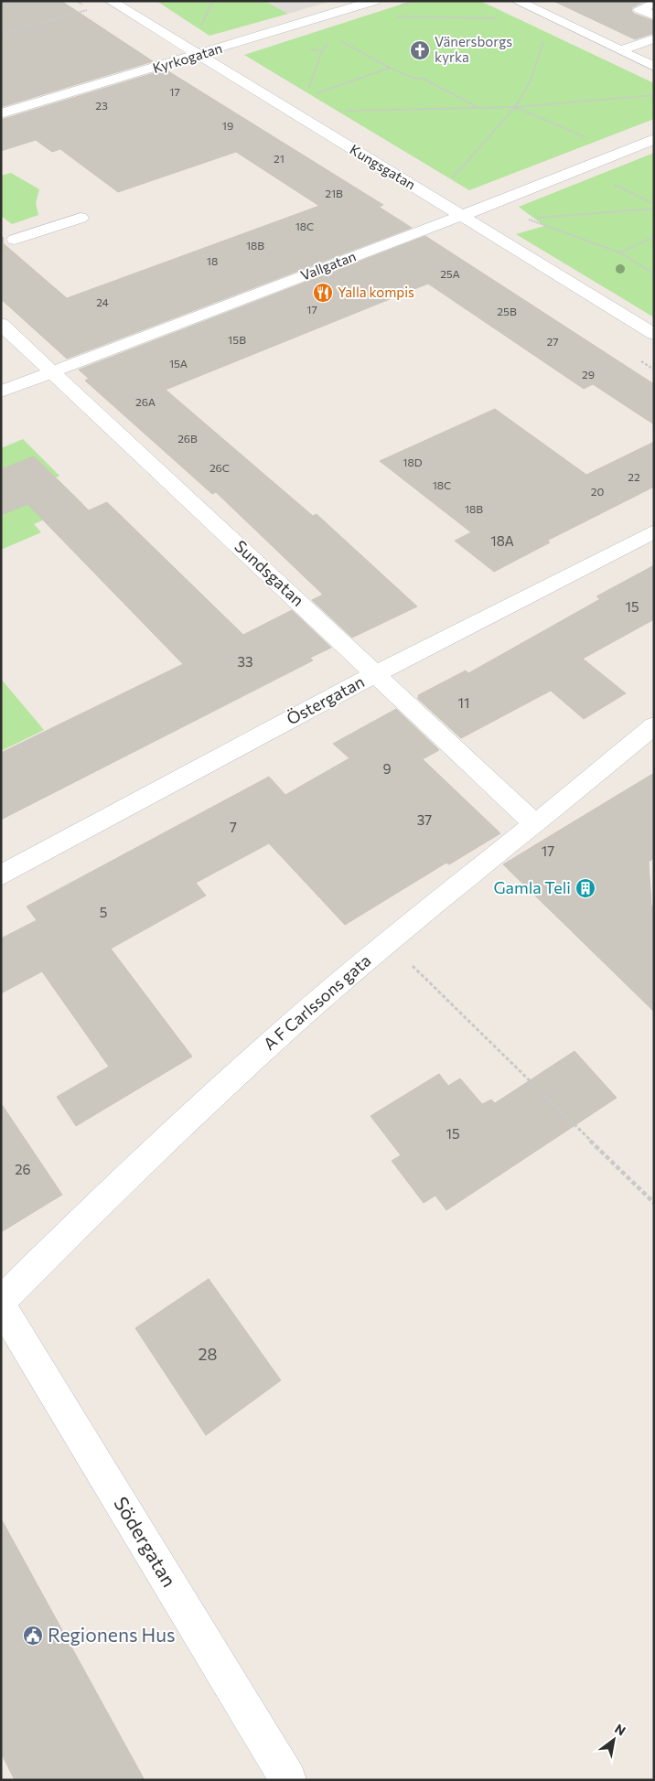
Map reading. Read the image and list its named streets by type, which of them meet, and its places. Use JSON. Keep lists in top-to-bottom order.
{
  "streets": {
    "street": [
      "Kyrkogatan",
      "Kungsgatan",
      "Vallgatan",
      "Sundsgatan",
      "Östergatan",
      "A F Carlssons gata",
      "Södergatan"
    ]
  },
  "crossings": [
    ["Kyrkogatan", "Kungsgatan"],
    ["Kungsgatan", "Vallgatan"],
    ["Vallgatan", "Sundsgatan"],
    ["Sundsgatan", "Östergatan"],
    ["Sundsgatan", "A F Carlssons gata"],
    ["A F Carlssons gata", "Södergatan"]
  ],
  "places": {
    "church": ["Vänersborgs kyrka"],
    "restaurant": ["Yalla kompis"],
    "building": ["Gamla Teli"],
    "public building": ["Regionens Hus"]
  },
  "house_numbers": [
    "17",
    "23",
    "19",
    "21",
    "21B",
    "18C",
    "18B",
    "18",
    "25A",
    "24",
    "17",
    "25B",
    "15B",
    "27",
    "15A",
    "29",
    "26A",
    "26B",
    "18D",
    "26C",
    "22",
    "18C",
    "20",
    "18B",
    "18A",
    "15",
    "33",
    "11",
    "9",
    "37",
    "7",
    "17",
    "5",
    "15",
    "26",
    "28"
  ],
  "north": "top right"
}
